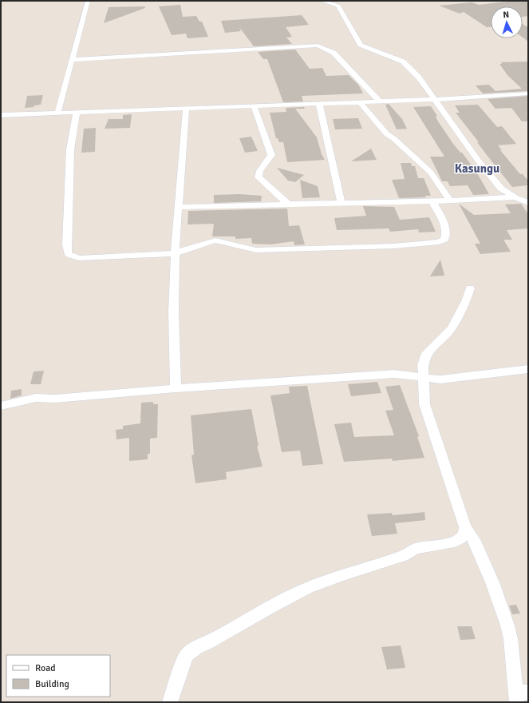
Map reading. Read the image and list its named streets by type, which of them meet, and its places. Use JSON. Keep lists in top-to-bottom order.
{
  "districts": ["Kasungu"],
  "legend": ["Road", "Building"],
  "north": "top"
}
